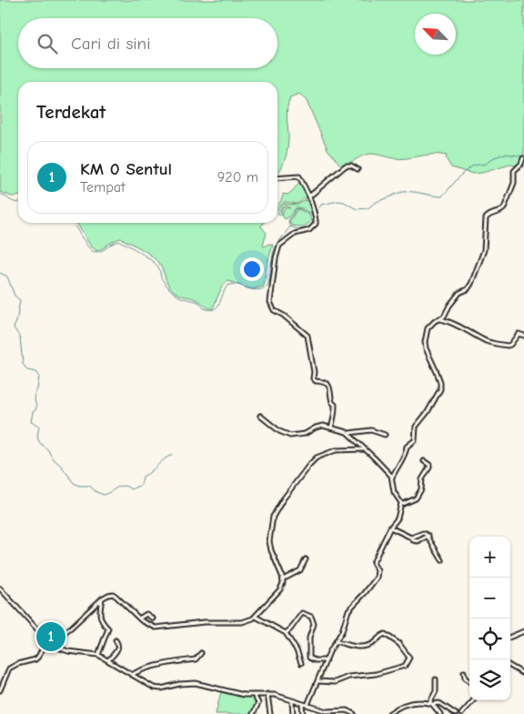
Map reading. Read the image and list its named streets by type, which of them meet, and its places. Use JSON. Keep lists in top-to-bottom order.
{
  "north": "top left",
  "page": {
    "search": "Cari di sini",
    "heading": "Terdekat",
    "list": [
      {
        "mark": "1",
        "name": "KM 0 Sentul",
        "note": "Tempat",
        "value": "920 m"
      }
    ],
    "map_buttons": ["+", "−"],
    "pins": "1"
  }
}
